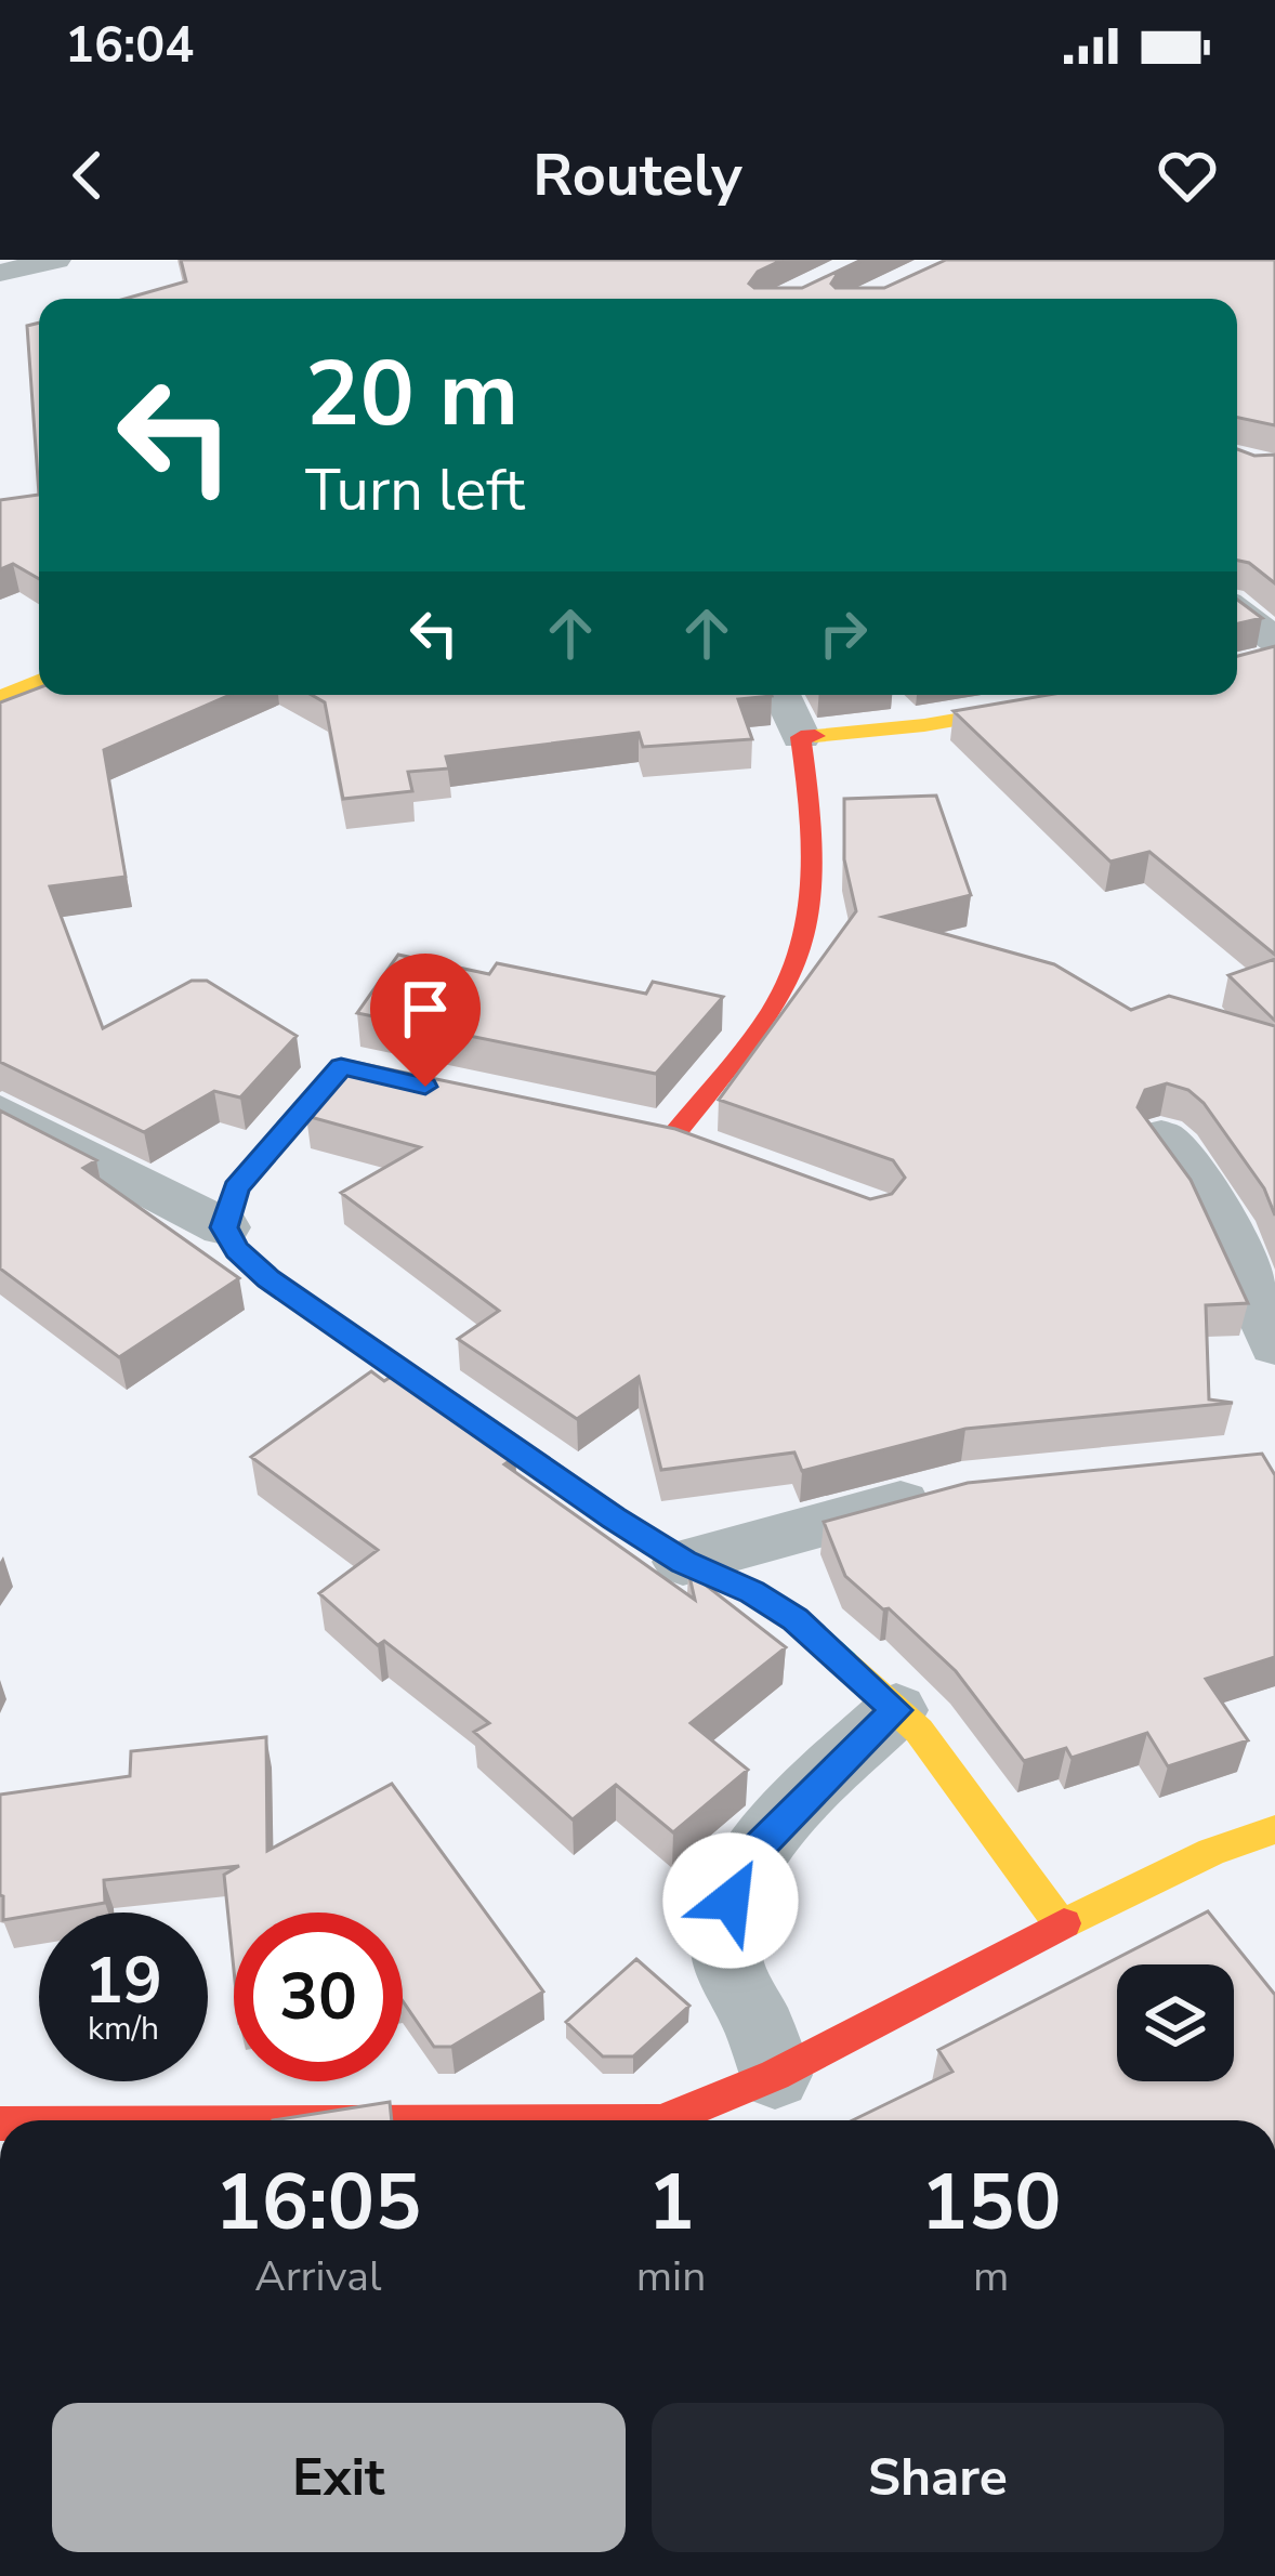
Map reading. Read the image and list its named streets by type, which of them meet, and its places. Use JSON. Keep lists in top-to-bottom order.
{
  "page": {
    "status": "16:04",
    "header": "Routely",
    "turn": ["20 m", "Turn left"],
    "speed": "19 km/h",
    "limit": "30",
    "eta": [
      "16:05",
      "Arrival",
      "1",
      "min",
      "150",
      "m"
    ],
    "buttons": ["Exit", "Share"]
  }
}
